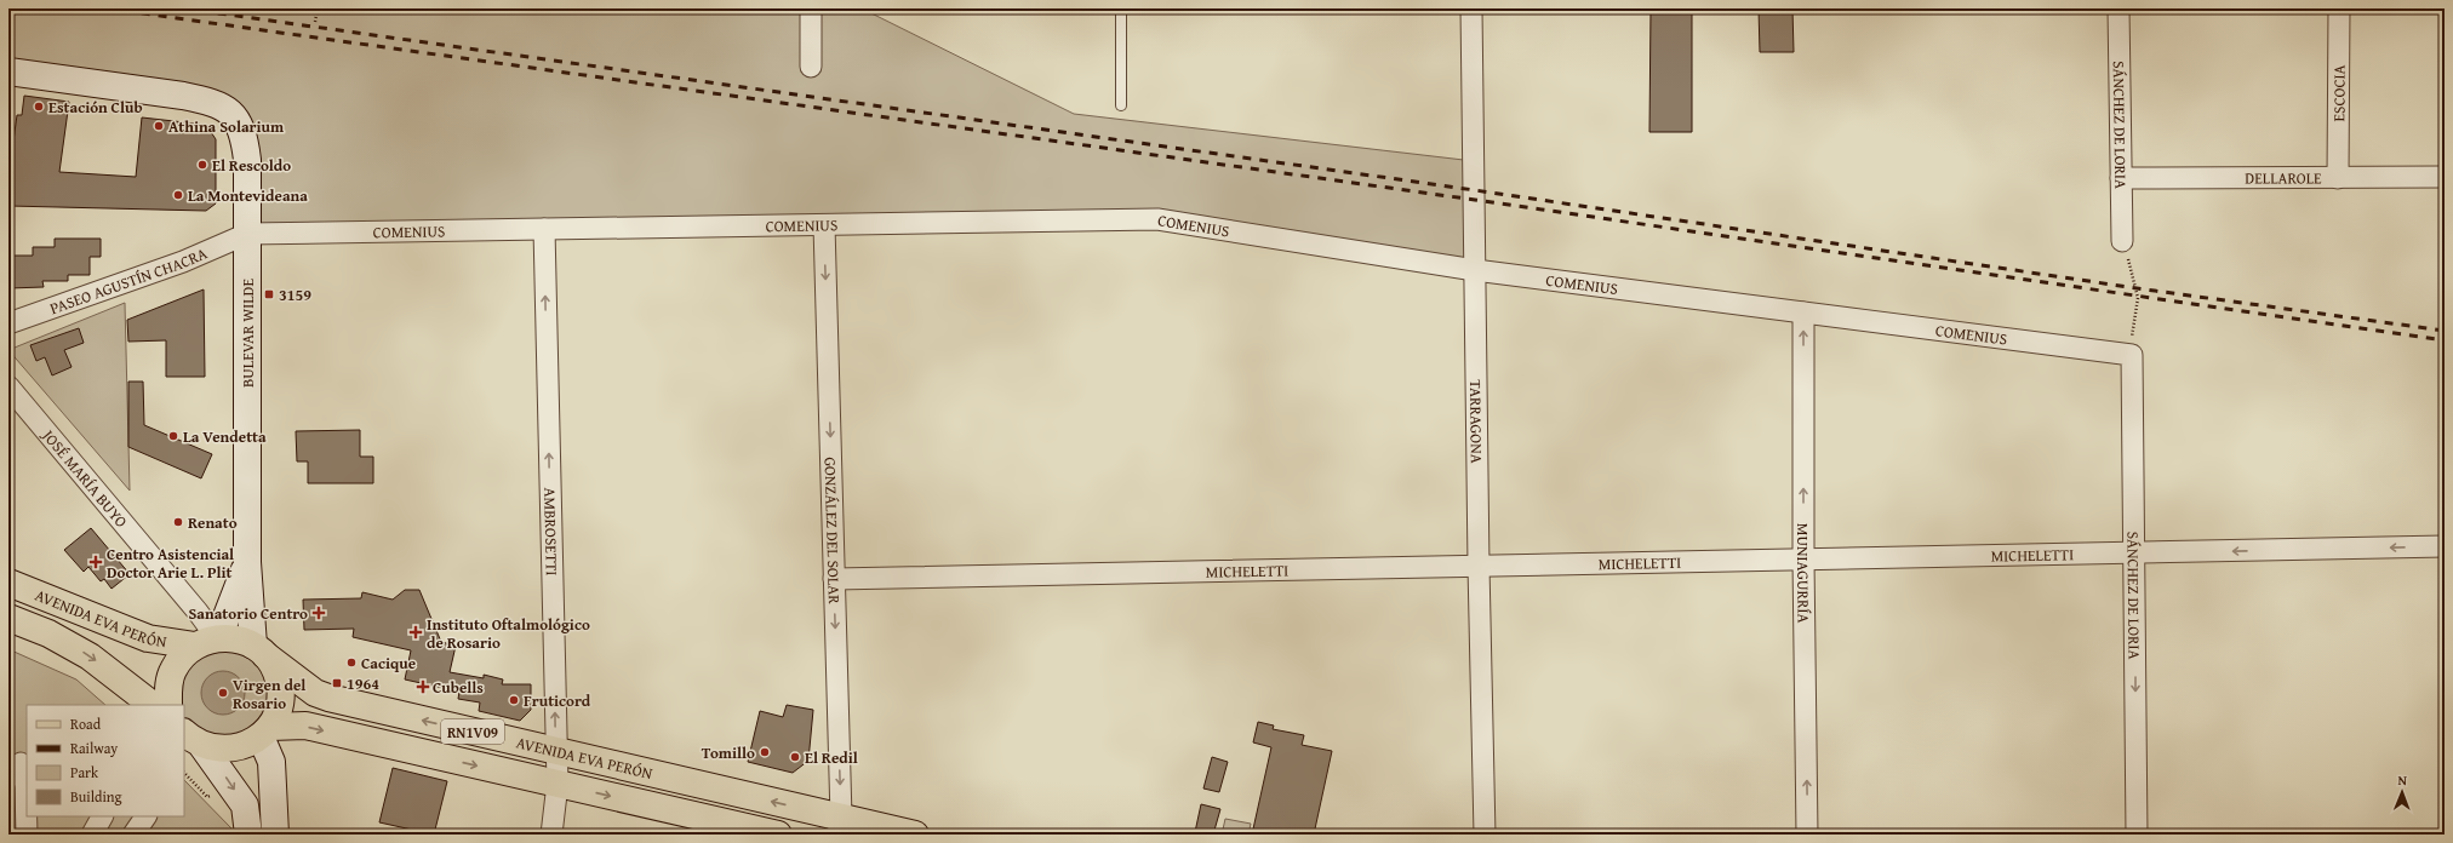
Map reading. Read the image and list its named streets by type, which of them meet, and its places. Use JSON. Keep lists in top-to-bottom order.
{
  "streets": {
    "main road": ["AVENIDA EVA PERÓN", "RN1V09"],
    "street": [
      "ESCOCIA",
      "SÁNCHEZ DE LORIA",
      "DELLAROLE",
      "COMENIUS",
      "PASEO AGUSTÍN CHACRA",
      "BULEVAR WILDE",
      "TARRAGONA",
      "JOSÉ MARÍA BUYO",
      "GONZÁLEZ DEL SOLAR",
      "AMBROSETTI",
      "MICHELETTI",
      "MUNIAGURRÍA"
    ]
  },
  "crossings": [
    ["ESCOCIA", "DELLAROLE"],
    ["SÁNCHEZ DE LORIA", "DELLAROLE"],
    ["SÁNCHEZ DE LORIA", "COMENIUS"],
    ["SÁNCHEZ DE LORIA", "MICHELETTI"],
    ["COMENIUS", "PASEO AGUSTÍN CHACRA"],
    ["COMENIUS", "BULEVAR WILDE"],
    ["COMENIUS", "TARRAGONA"],
    ["COMENIUS", "GONZÁLEZ DEL SOLAR"],
    ["COMENIUS", "AMBROSETTI"],
    ["COMENIUS", "MUNIAGURRÍA"],
    ["PASEO AGUSTÍN CHACRA", "BULEVAR WILDE"],
    ["BULEVAR WILDE", "JOSÉ MARÍA BUYO"],
    ["BULEVAR WILDE", "AVENIDA EVA PERÓN"],
    ["BULEVAR WILDE", "RN1V09"],
    ["TARRAGONA", "MICHELETTI"],
    ["JOSÉ MARÍA BUYO", "AVENIDA EVA PERÓN"],
    ["JOSÉ MARÍA BUYO", "RN1V09"],
    ["GONZÁLEZ DEL SOLAR", "MICHELETTI"],
    ["GONZÁLEZ DEL SOLAR", "AVENIDA EVA PERÓN"],
    ["AMBROSETTI", "AVENIDA EVA PERÓN"],
    ["MICHELETTI", "MUNIAGURRÍA"],
    ["AVENIDA EVA PERÓN", "RN1V09"]
  ],
  "one_way": [
    "SÁNCHEZ DE LORIA",
    "GONZÁLEZ DEL SOLAR",
    "AMBROSETTI",
    "MUNIAGURRÍA"
  ],
  "places": {
    "other": [
      "Estación Club",
      "Athina Solarium",
      "El Rescoldo",
      "La Montevideana",
      "La Vendetta",
      "Renato",
      "Cacique",
      "Virgen del Rosario",
      "Fruticord",
      "Tomillo",
      "El Redil"
    ],
    "transit": ["3159", "1964"],
    "health": [
      "Centro Asistencial Doctor Arie L. Plit",
      "Sanatorio Centro",
      "Instituto Oftalmológico de Rosario",
      "Cubells"
    ]
  },
  "legend": [
    "Road",
    "Railway",
    "Park",
    "Building"
  ],
  "north": "top"
}
